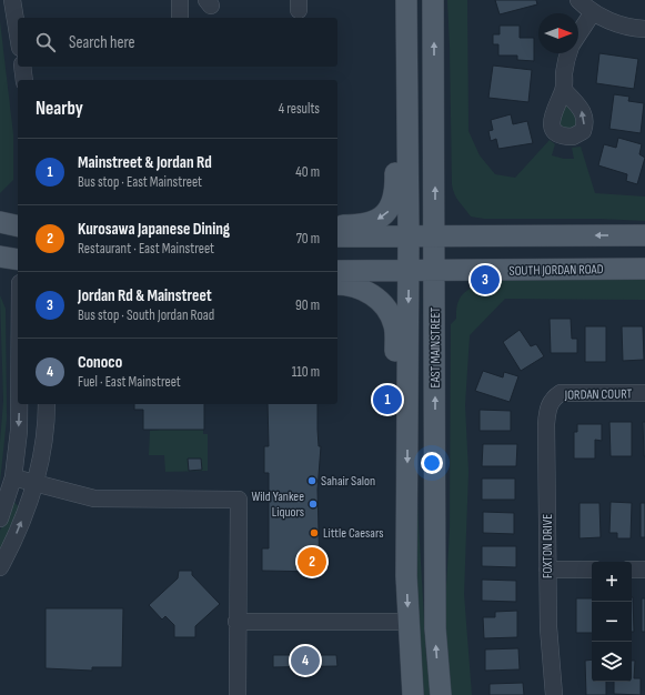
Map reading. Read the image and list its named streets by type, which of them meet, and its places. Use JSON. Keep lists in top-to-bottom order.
{
  "streets": {
    "main road": ["SOUTH JORDAN ROAD", "EAST MAINSTREET"],
    "street": ["JORDAN COURT", "FOXTON DRIVE"]
  },
  "crossings": [
    ["SOUTH JORDAN ROAD", "EAST MAINSTREET"],
    ["JORDAN COURT", "FOXTON DRIVE"]
  ],
  "places": ["Sahair Salon", "Wild Yankee Liquors", "Little Caesars"],
  "north": "right",
  "page": {
    "search": "Search here",
    "heading": ["Nearby", "4 results"],
    "list": [
      {
        "mark": "1",
        "name": "Mainstreet & Jordan Rd",
        "note": "Bus stop · East Mainstreet",
        "value": "40 m"
      },
      {
        "mark": "2",
        "name": "Kurosawa Japanese Dining",
        "note": "Restaurant · East Mainstreet",
        "value": "70 m"
      },
      {
        "mark": "3",
        "name": "Jordan Rd & Mainstreet",
        "note": "Bus stop · South Jordan Road",
        "value": "90 m"
      },
      {
        "mark": "4",
        "name": "Conoco",
        "note": "Fuel · East Mainstreet",
        "value": "110 m"
      }
    ],
    "pins": [
      "3",
      "1",
      "2",
      "4"
    ],
    "map_buttons": ["+", "−"]
  }
}
